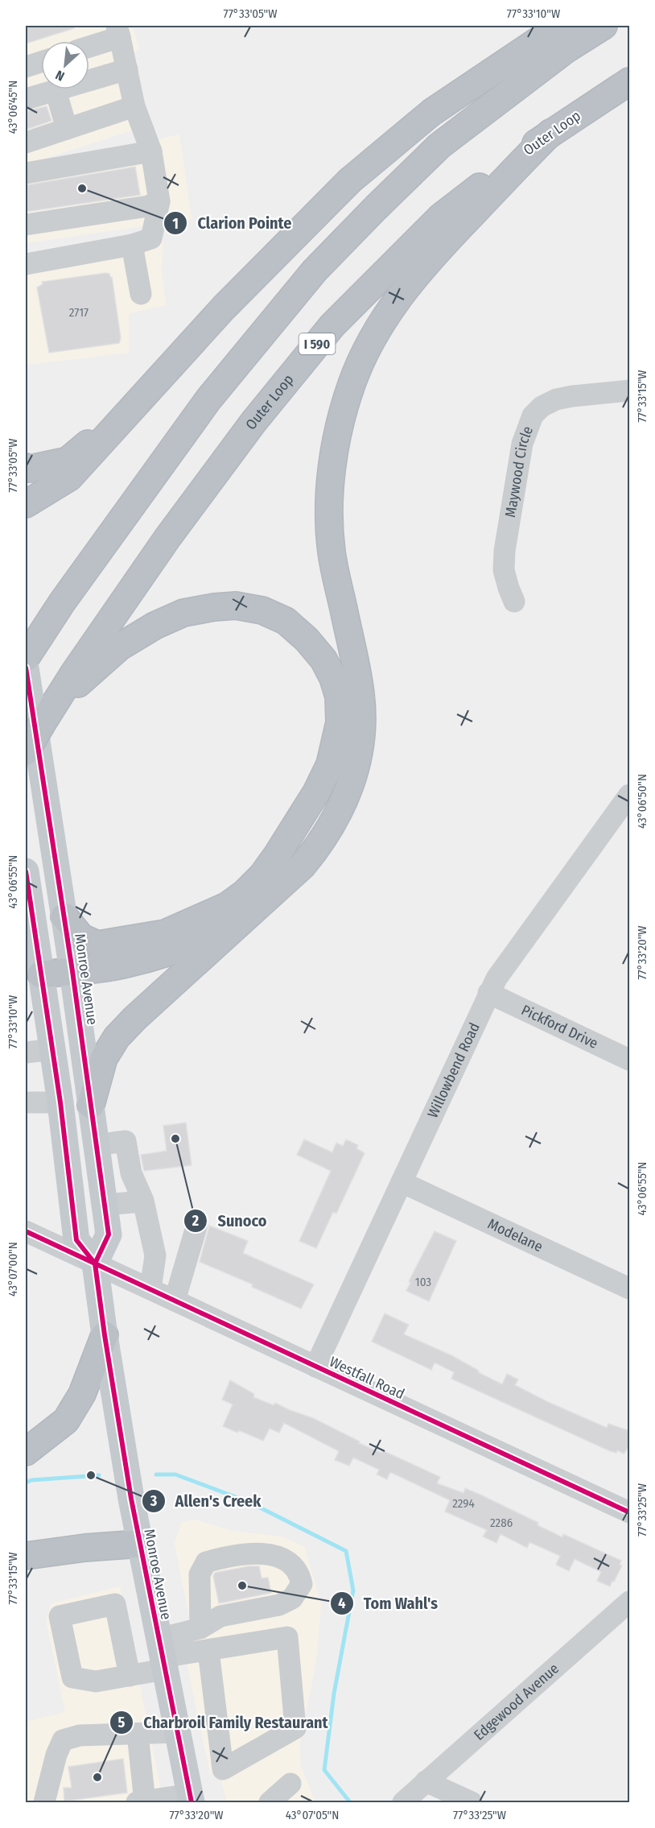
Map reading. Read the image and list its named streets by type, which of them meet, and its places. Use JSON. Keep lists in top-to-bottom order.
{
  "streets": {
    "highway": ["Outer Loop", "I 590"],
    "main road": ["Monroe Avenue"],
    "street": [
      "Maywood Circle",
      "Pickford Drive",
      "Willowbend Road",
      "Modelane",
      "Westfall Road",
      "Edgewood Avenue"
    ]
  },
  "crossings": [
    ["Monroe Avenue", "Westfall Road"],
    ["Pickford Drive", "Willowbend Road"],
    ["Willowbend Road", "Modelane"],
    ["Willowbend Road", "Westfall Road"]
  ],
  "places": [
    "Clarion Pointe",
    "Sunoco",
    "Allen's Creek",
    "Tom Wahl's",
    "Charbroil Family Restaurant"
  ],
  "house_numbers": [
    "2717",
    "103",
    "2294",
    "2286"
  ],
  "north": "bottom left",
  "coordinates": [
    "77°33'05\"W",
    "77°33'10\"W",
    "43°06'45\"N",
    "77°33'15\"W",
    "43°06'50\"N",
    "43°06'55\"N",
    "77°33'20\"W",
    "43°07'00\"N",
    "77°33'25\"W",
    "43°07'05\"N"
  ]
}
